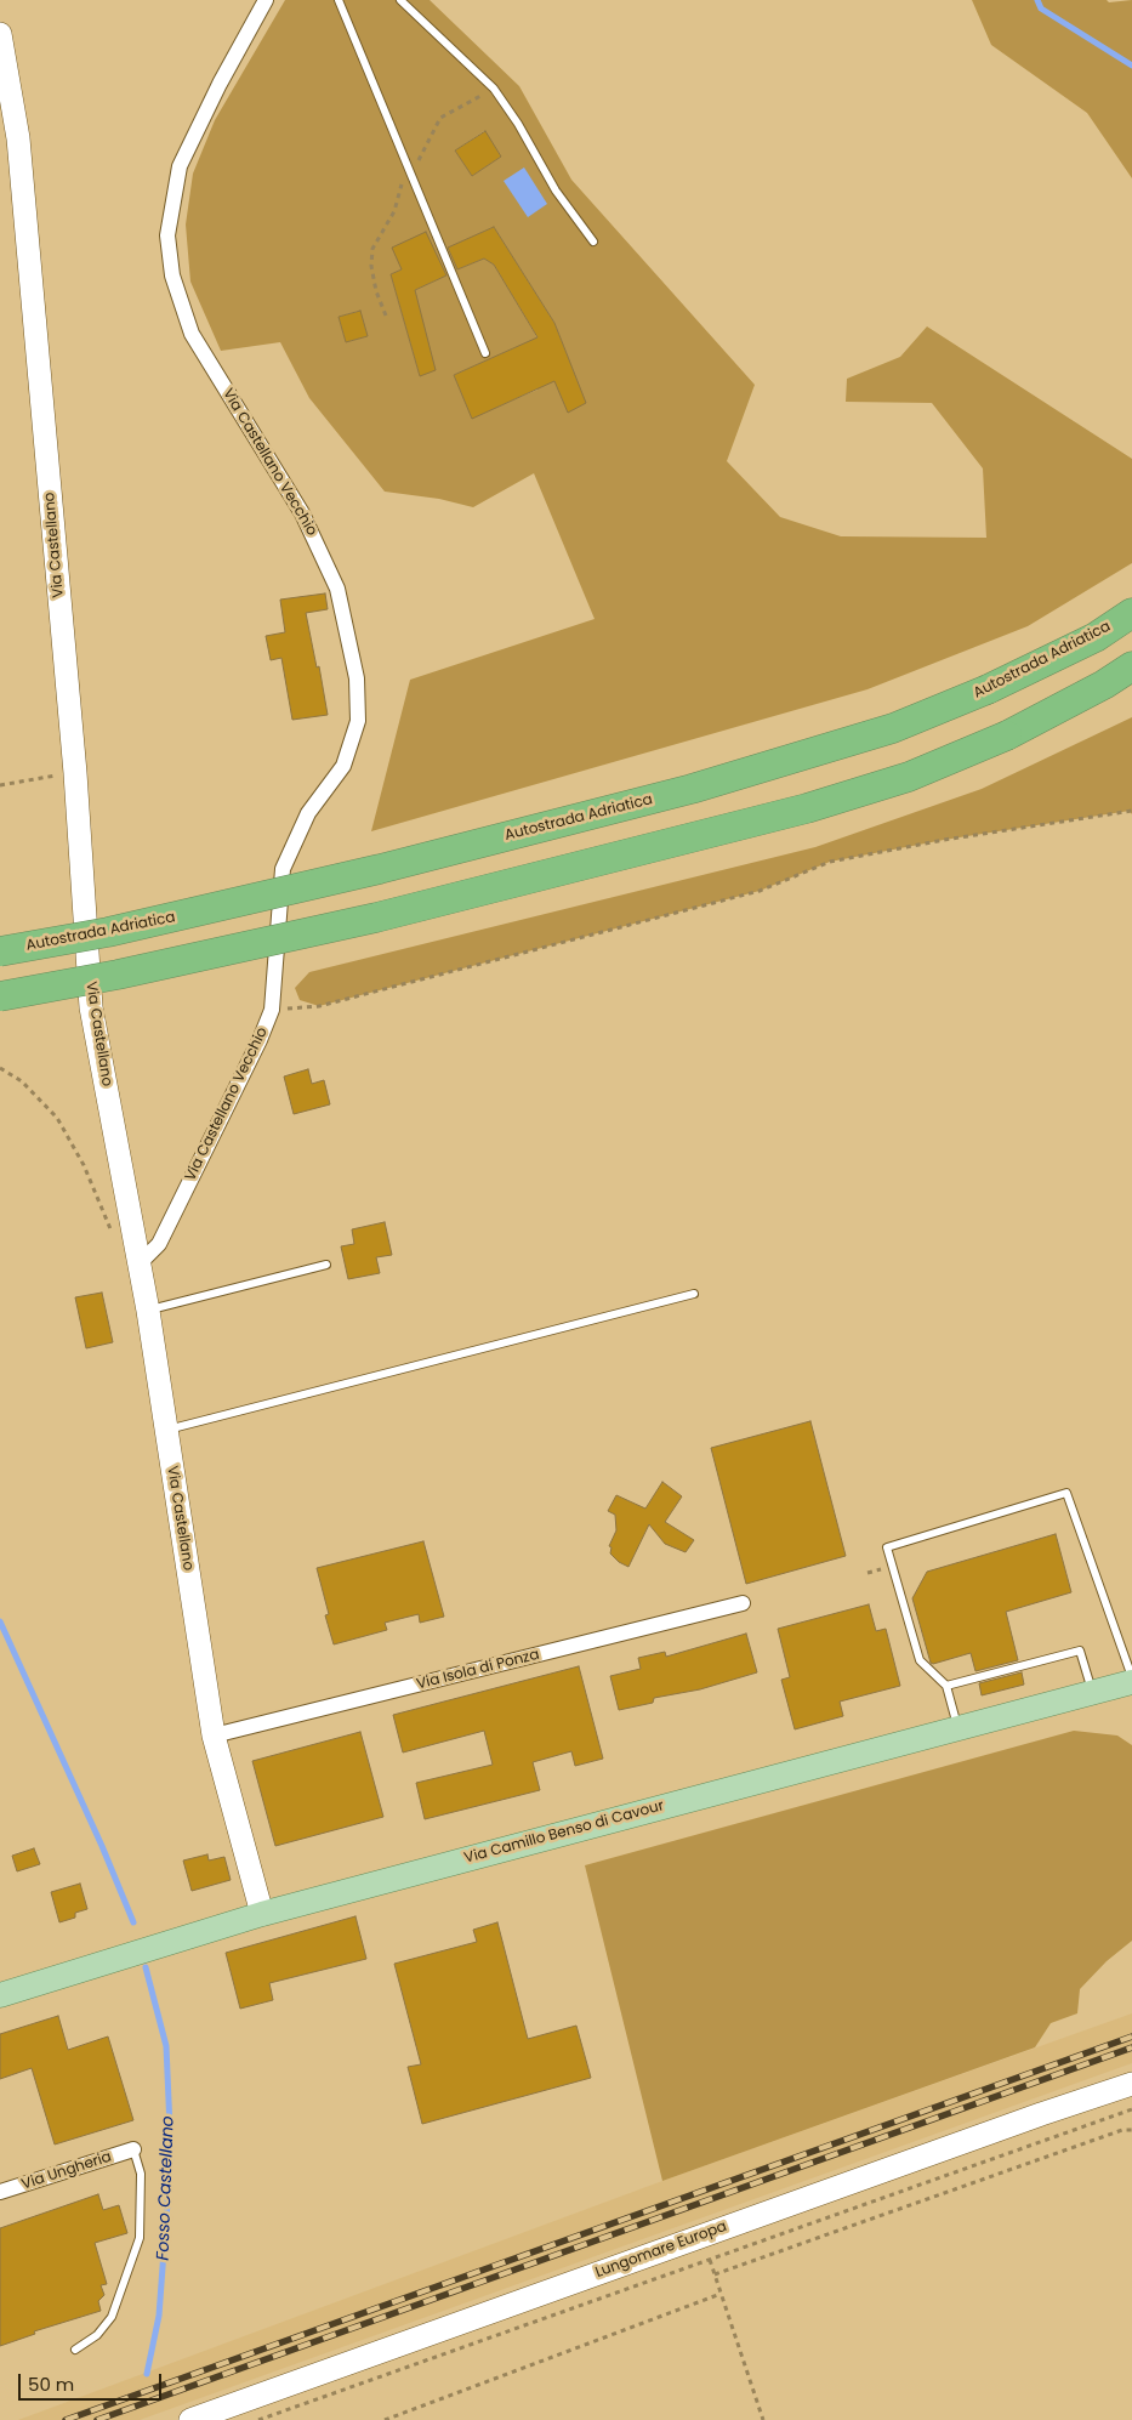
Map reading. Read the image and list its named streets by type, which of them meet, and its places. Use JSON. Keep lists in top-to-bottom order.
{
  "streets": {
    "highway": ["Autostrada Adriatica"],
    "main road": ["Via Camillo Benso di Cavour"],
    "street": [
      "Via Castellano Vecchio",
      "Via Castellano",
      "Via Isola di Ponza",
      "Via Ungheria",
      "Lungomare Europa"
    ]
  },
  "crossings": [
    ["Via Castellano Vecchio", "Via Castellano"],
    ["Via Castellano", "Via Isola di Ponza"],
    ["Via Castellano", "Via Camillo Benso di Cavour"]
  ],
  "water": ["Fosso Castellano"],
  "scale_bar": "50 m"
}
